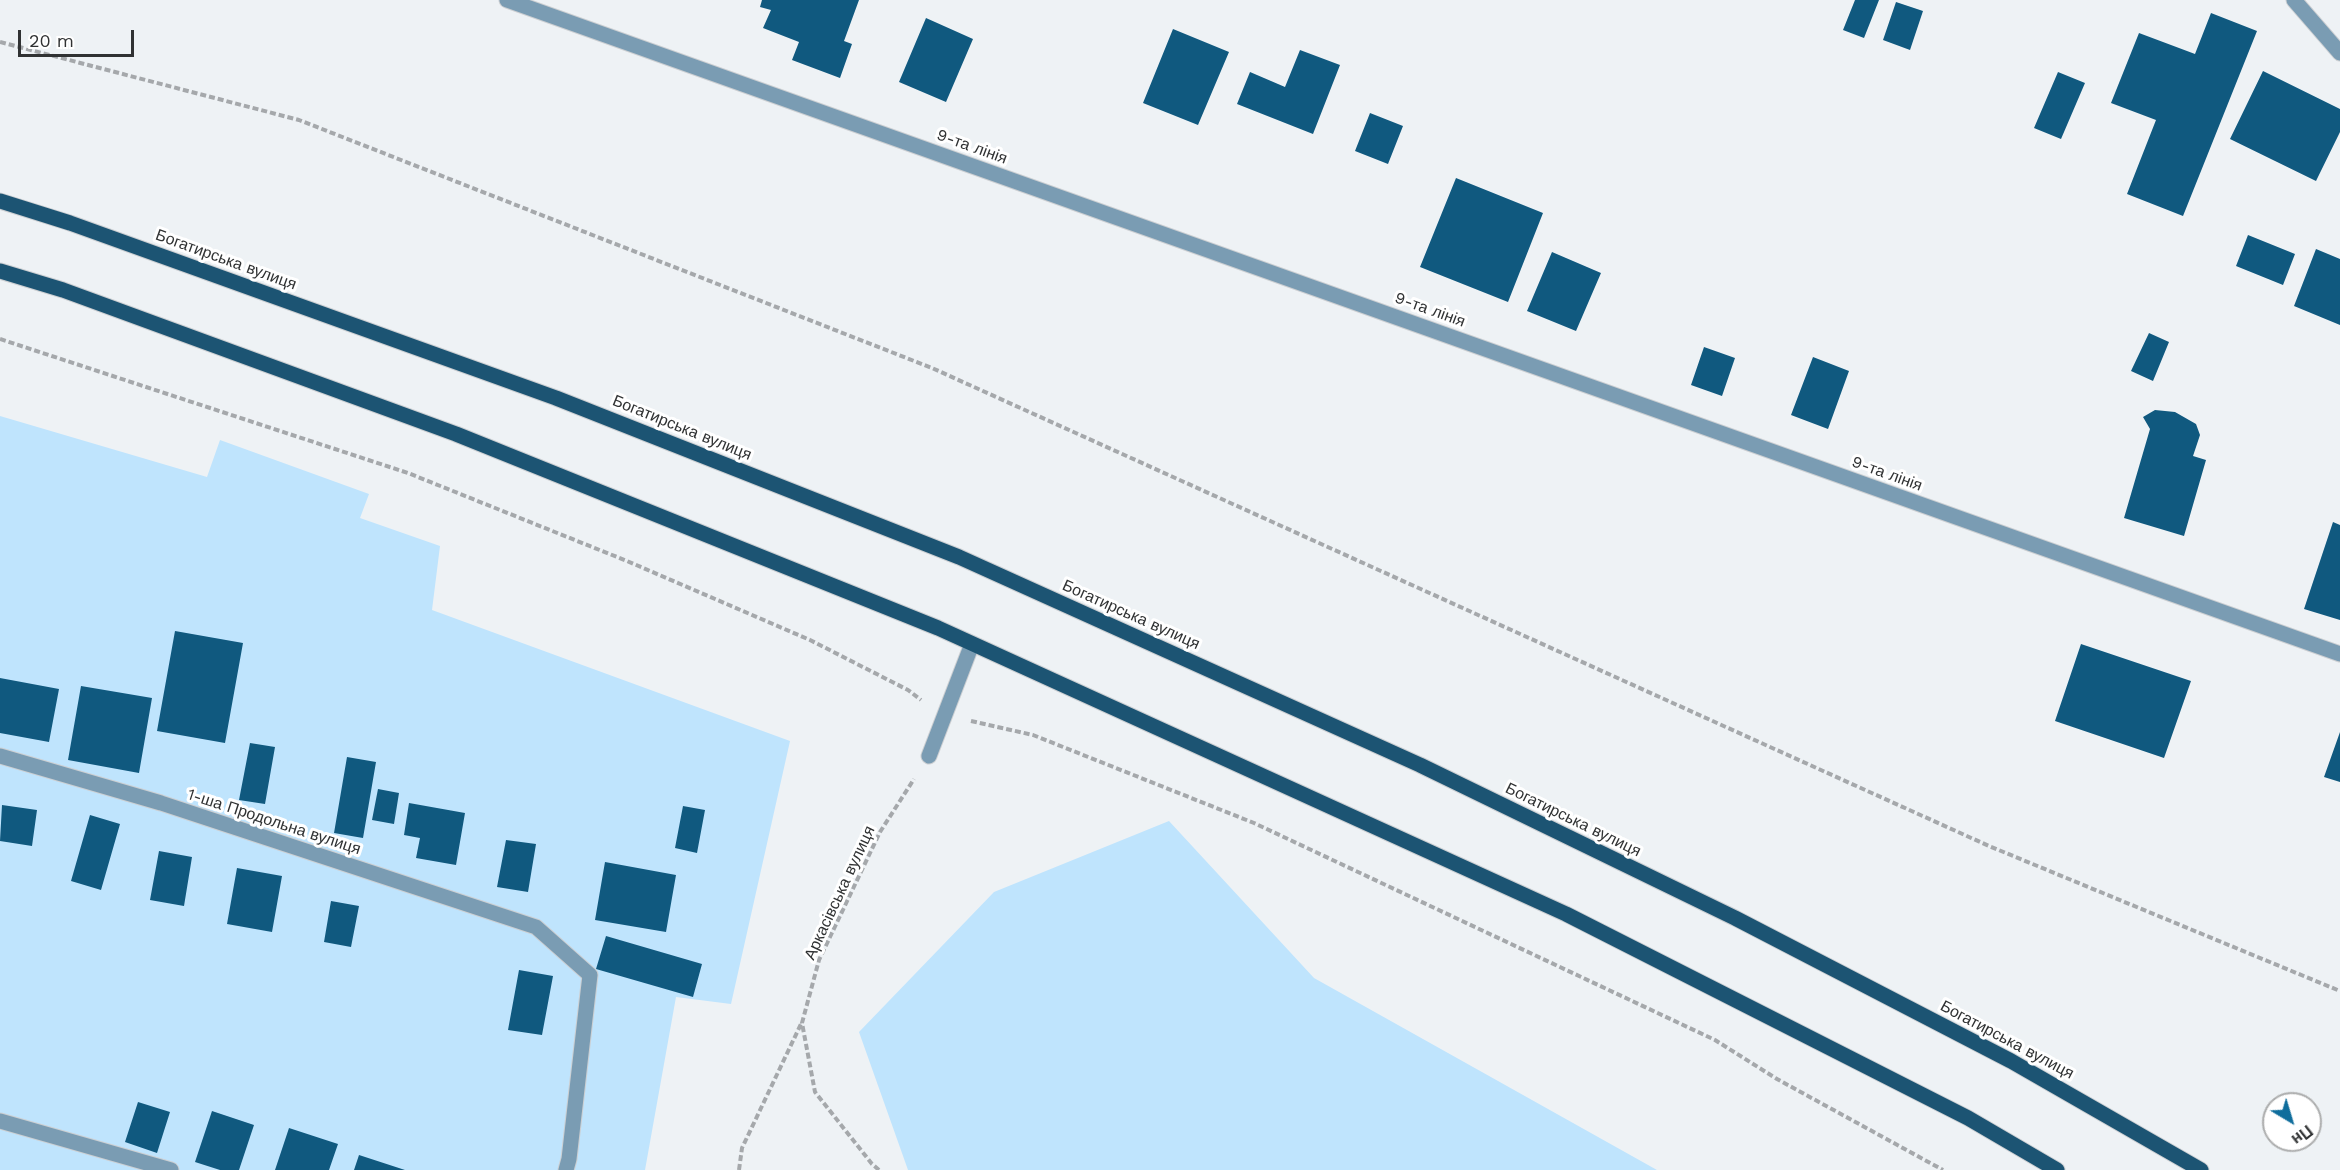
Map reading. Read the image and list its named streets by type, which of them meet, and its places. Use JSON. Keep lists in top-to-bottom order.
{
  "streets": {
    "main road": ["Богатирська вулиця"],
    "street": ["9-та лінія", "1-ша Продольна вулиця"],
    "path": ["Аркасівська вулиця"]
  },
  "scale_bar": "20 m",
  "north": "bottom right"
}
